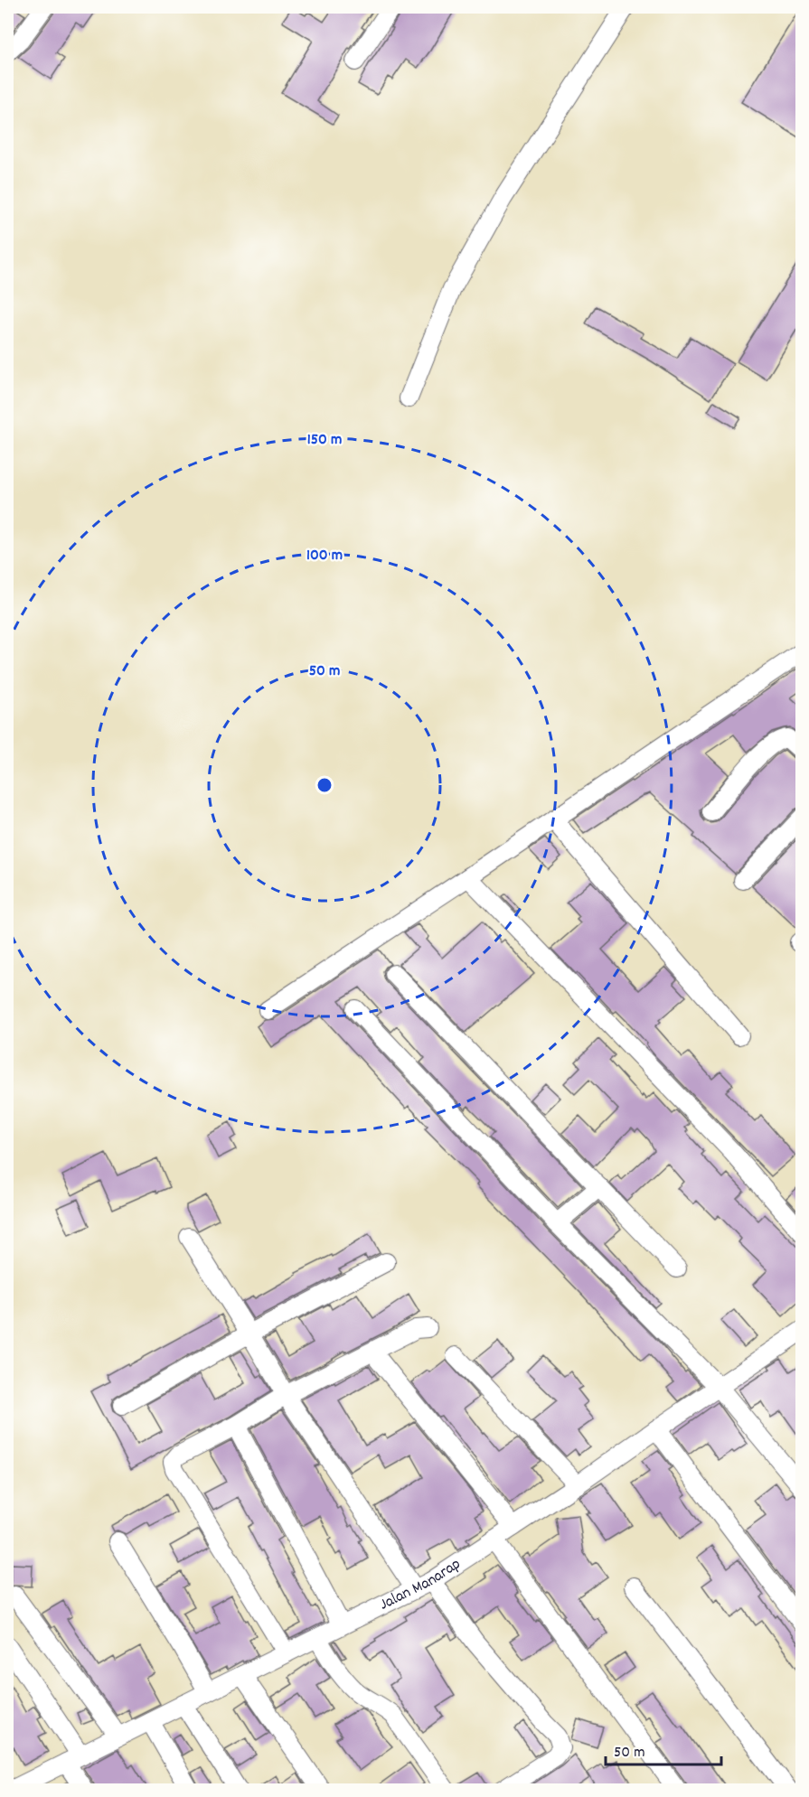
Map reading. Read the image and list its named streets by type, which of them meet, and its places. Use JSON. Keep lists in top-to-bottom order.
{
  "streets": {
    "street": ["Jalan Manarap"]
  },
  "scale_bar": "50 m",
  "rings": ["150 m", "100 m", "50 m"]
}
